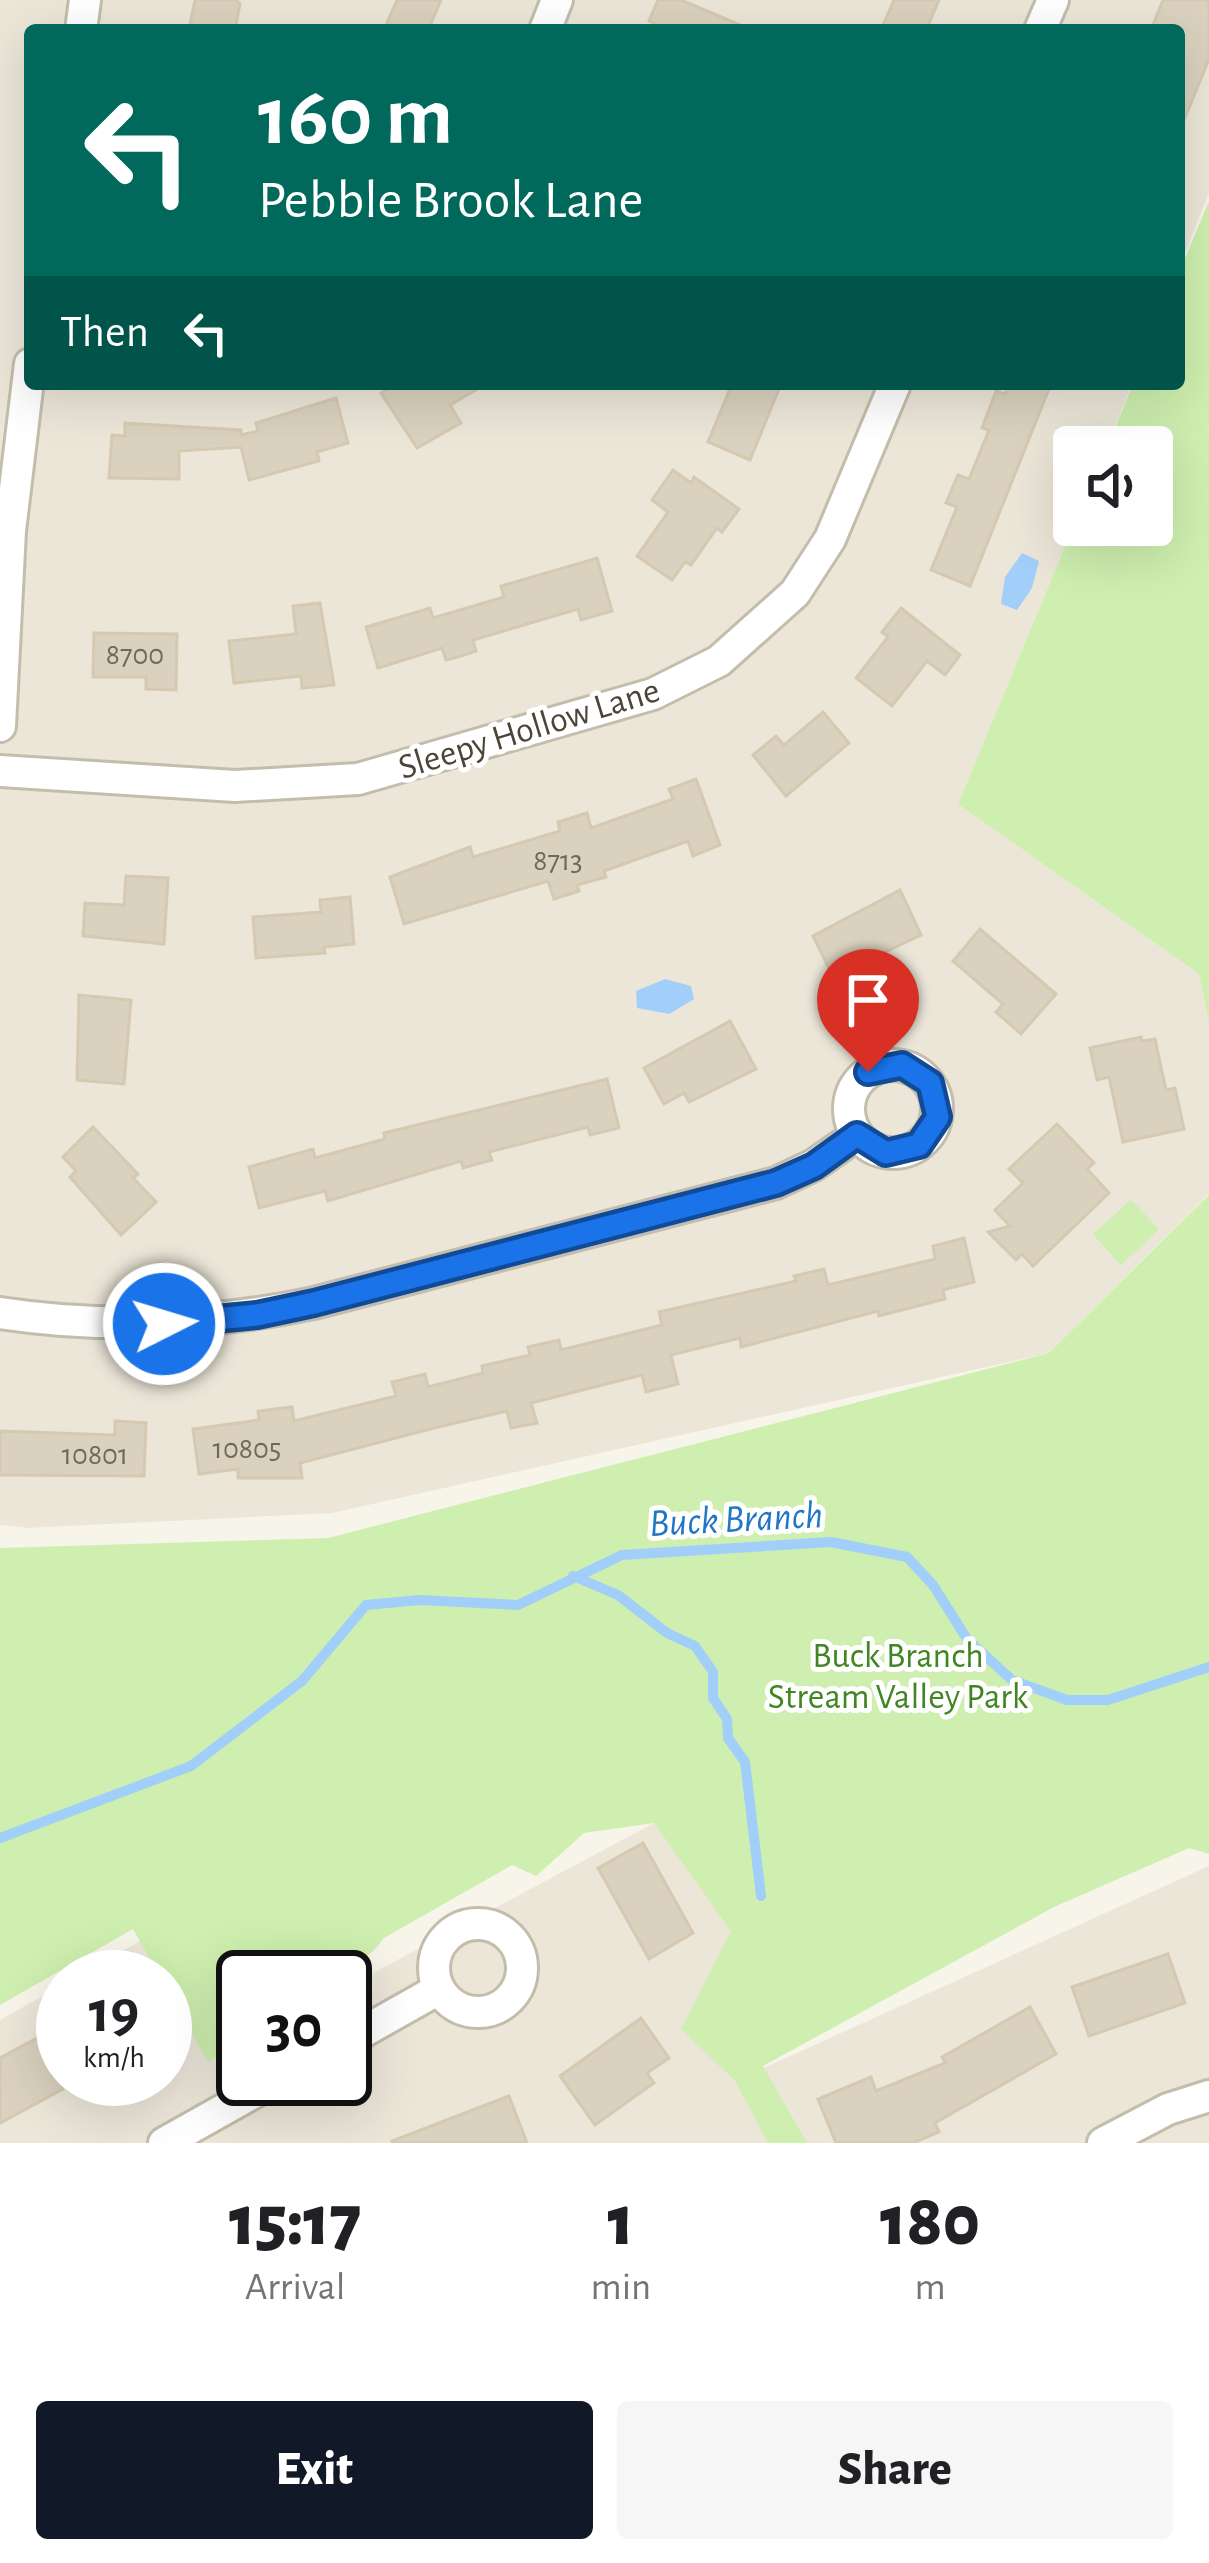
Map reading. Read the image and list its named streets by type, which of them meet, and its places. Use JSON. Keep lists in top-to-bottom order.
{
  "streets": {
    "street": ["Sleepy Hollow Lane"]
  },
  "water": ["Buck Branch"],
  "parks": ["Buck Branch Stream Valley Park"],
  "house_numbers": [
    "8700",
    "8713",
    "10805",
    "10801"
  ],
  "page": {
    "turn": ["160 m", "Pebble Brook Lane"],
    "then": "Then",
    "speed": "19 km/h",
    "limit": "30",
    "eta": [
      "15:17",
      "Arrival",
      "1",
      "min",
      "180",
      "m"
    ],
    "buttons": ["Exit", "Share"]
  }
}
